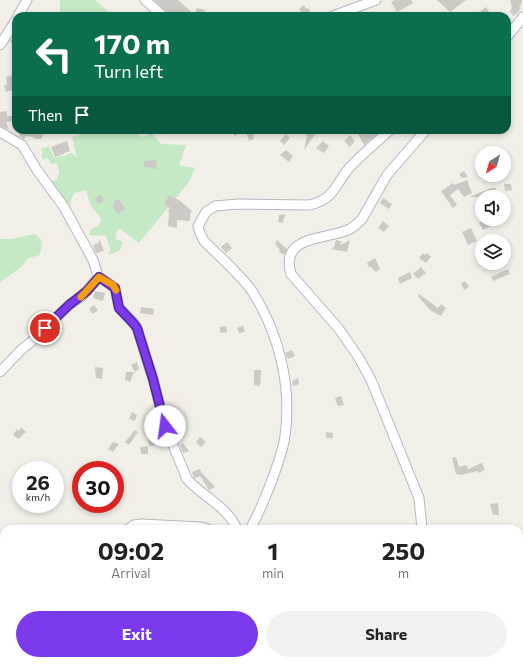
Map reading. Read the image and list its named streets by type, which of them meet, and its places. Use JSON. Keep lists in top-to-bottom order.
{
  "north": "bottom left",
  "page": {
    "turn": ["170 m", "Turn left"],
    "then": "Then",
    "speed": "26 km/h",
    "limit": "30",
    "eta": [
      "09:02",
      "Arrival",
      "1",
      "min",
      "250",
      "m"
    ],
    "buttons": ["Exit", "Share"]
  }
}
